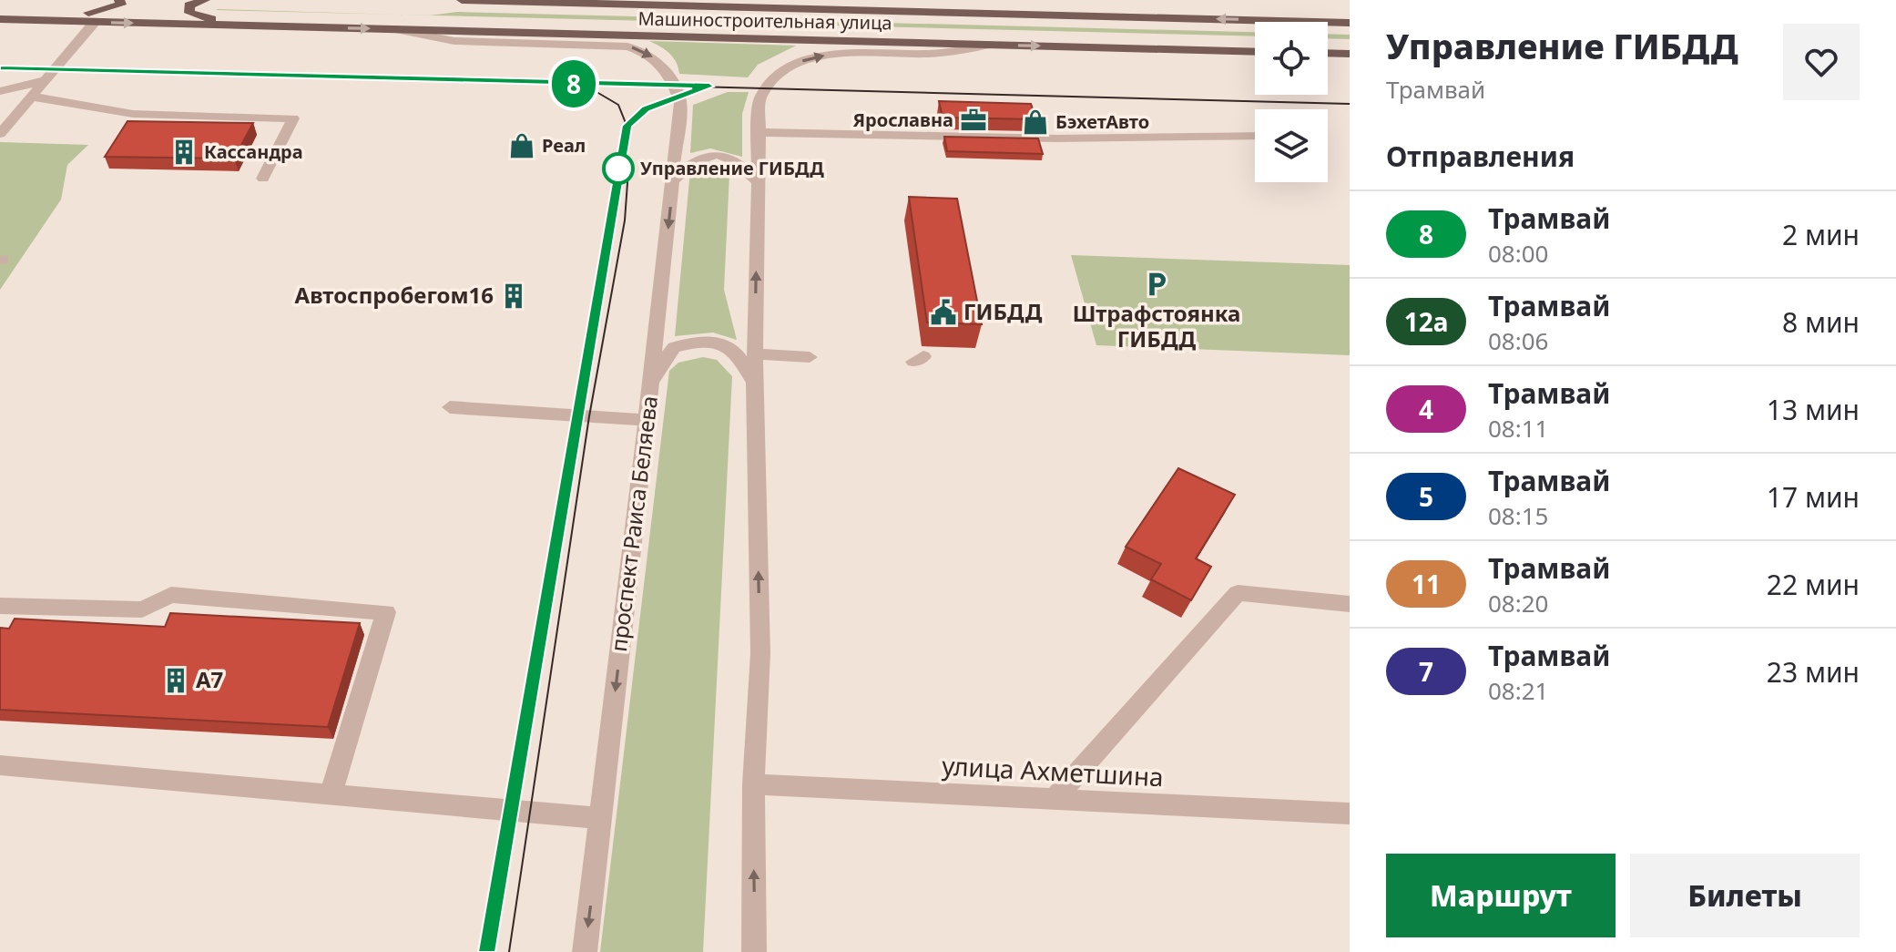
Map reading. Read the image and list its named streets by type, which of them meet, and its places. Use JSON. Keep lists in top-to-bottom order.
{
  "streets": {
    "main road": ["Машиностроительная улица"],
    "street": ["проспект Раиса Беляева", "улица Ахметшина"]
  },
  "crossings": [
    ["Машиностроительная улица", "проспект Раиса Беляева"]
  ],
  "places": {
    "office": ["Ярославна"],
    "shop": ["БэхетАвто", "Реал"],
    "building": ["Кассандра", "Автоспробегом16", "А7"],
    "other": ["Управление ГИБДД"],
    "parking": ["Штрафстоянка ГИБДД"],
    "public building": ["ГИБДД"]
  },
  "lines": ["tram line 8"],
  "page": {
    "on_map": "8",
    "heading": [
      ["Управление ГИБДД", "Трамвай"],
      "Отправления"
    ],
    "list": [
      {
        "mark": "8",
        "name": "Трамвай",
        "note": "08:00",
        "value": "2 мин"
      },
      {
        "mark": "12а",
        "name": "Трамвай",
        "note": "08:06",
        "value": "8 мин"
      },
      {
        "mark": "4",
        "name": "Трамвай",
        "note": "08:11",
        "value": "13 мин"
      },
      {
        "mark": "5",
        "name": "Трамвай",
        "note": "08:15",
        "value": "17 мин"
      },
      {
        "mark": "11",
        "name": "Трамвай",
        "note": "08:20",
        "value": "22 мин"
      },
      {
        "mark": "7",
        "name": "Трамвай",
        "note": "08:21",
        "value": "23 мин"
      }
    ],
    "buttons": ["Маршрут", "Билеты"]
  }
}
